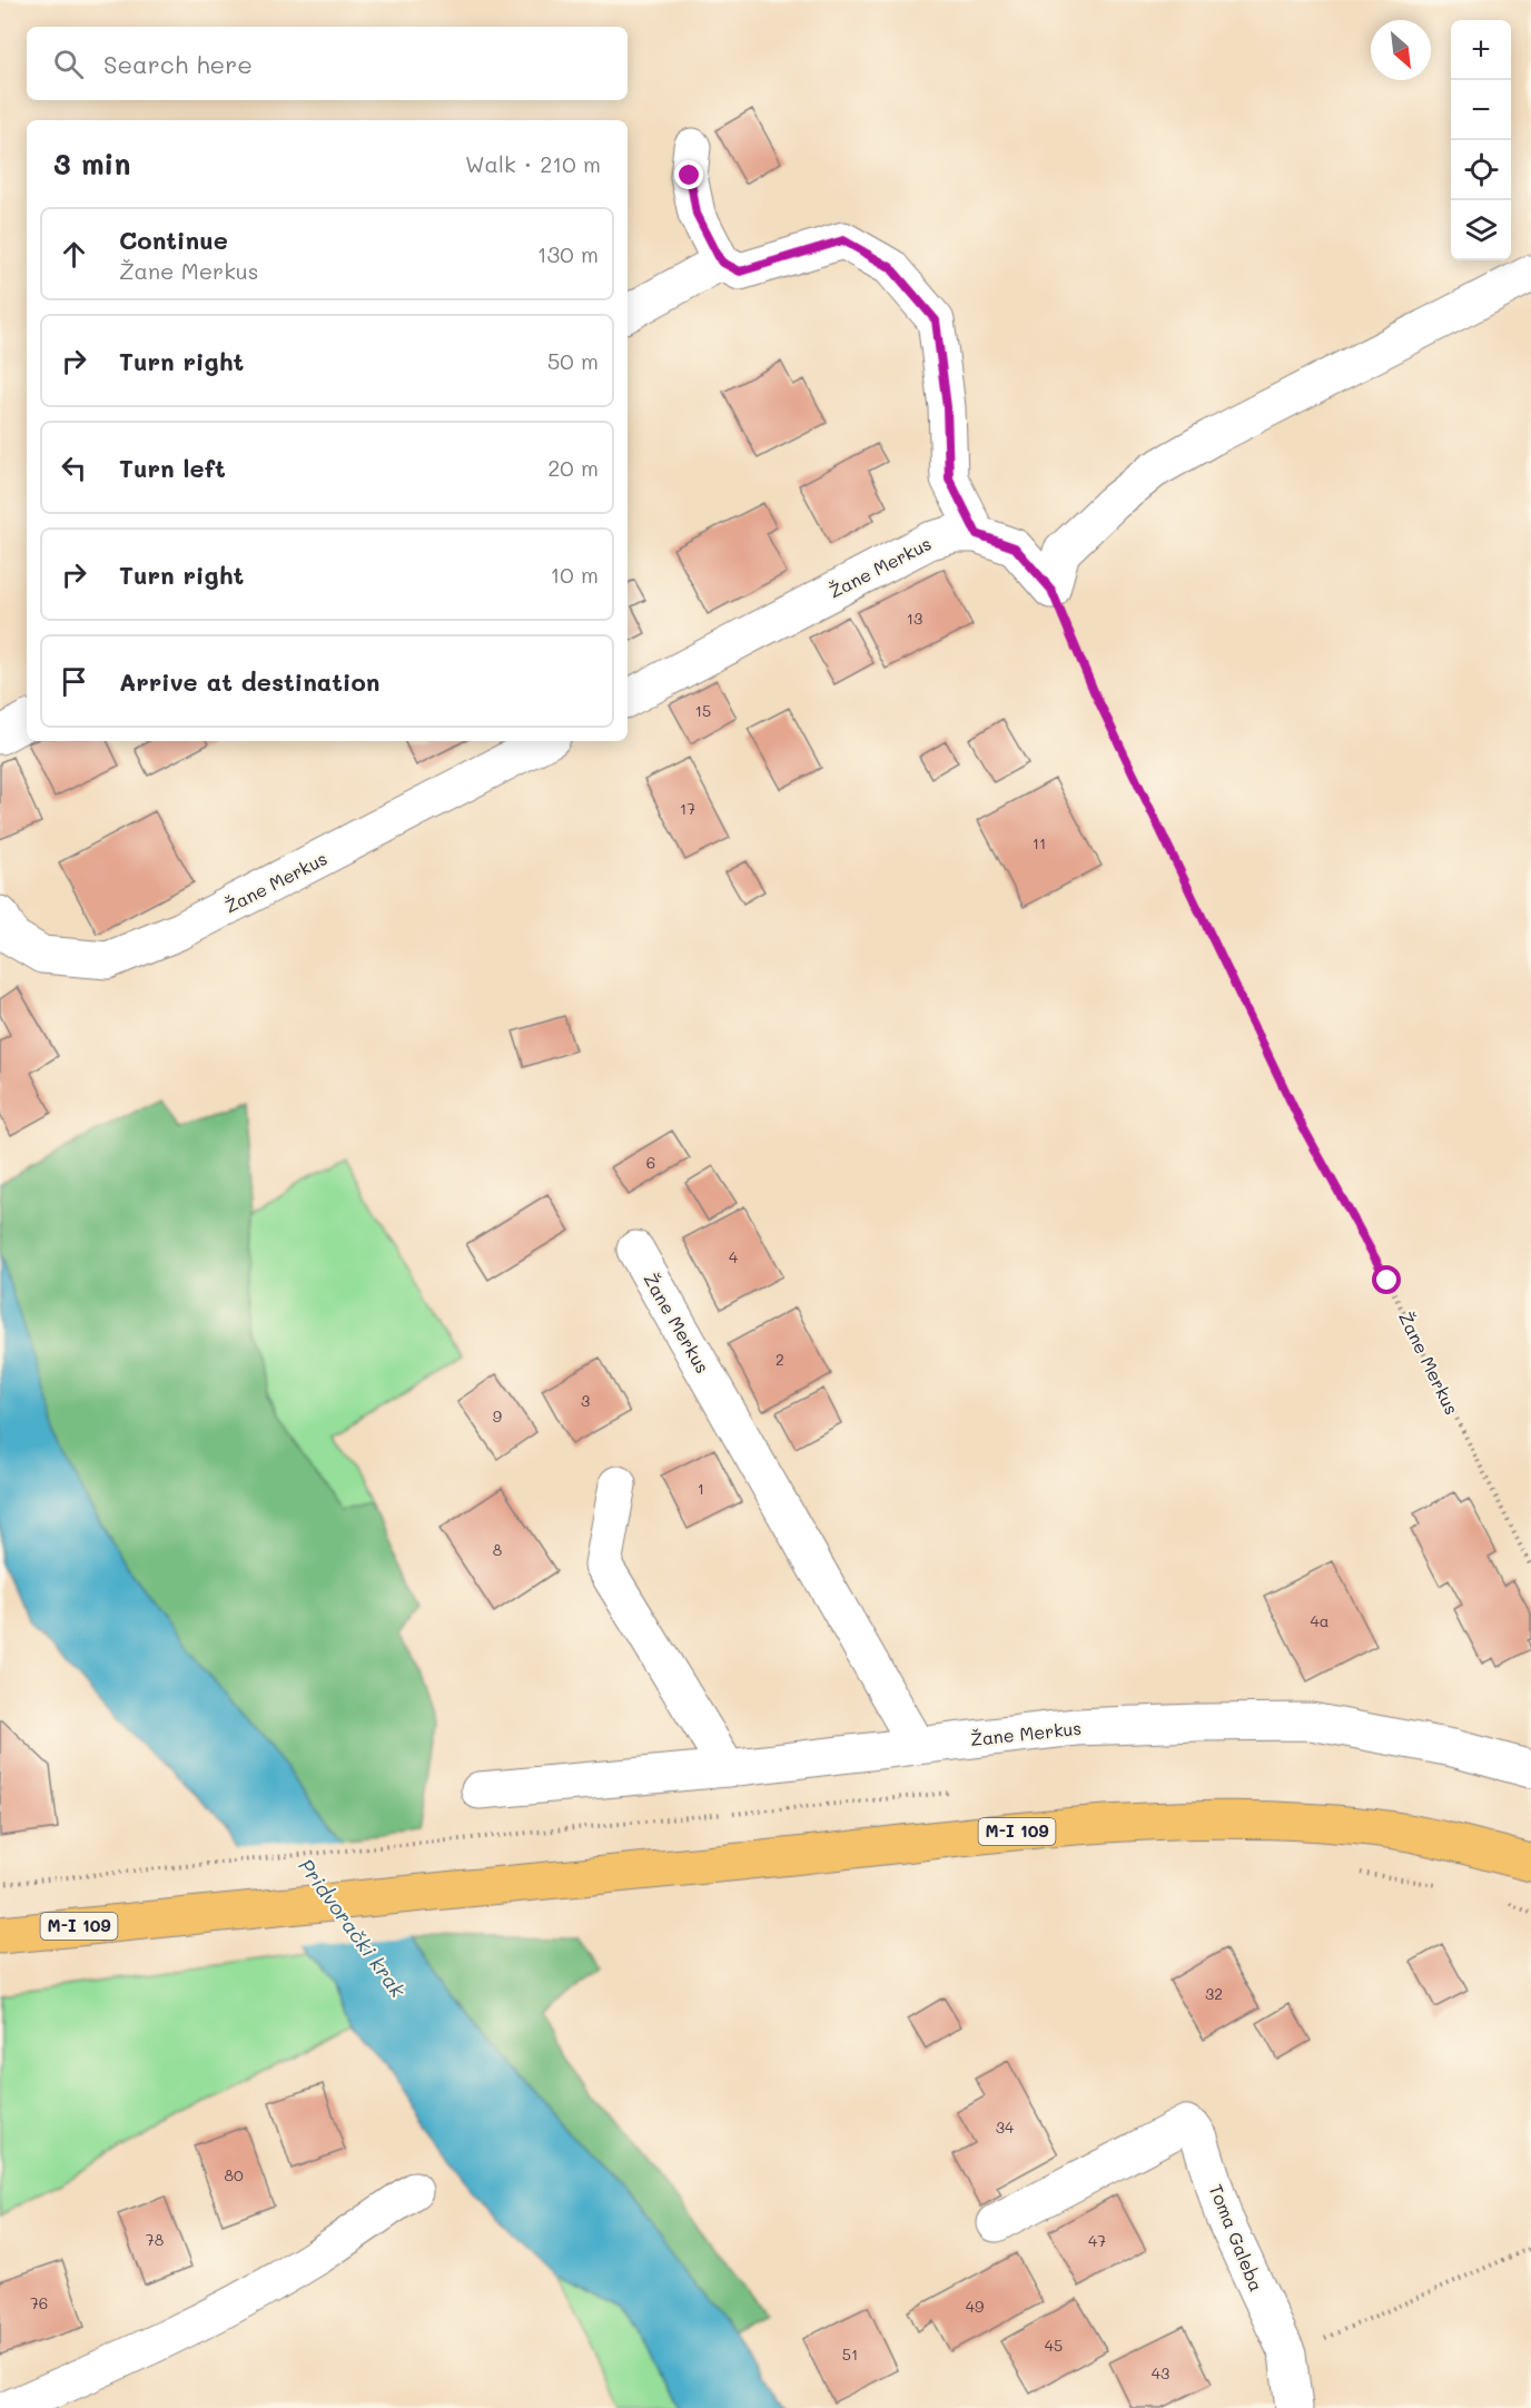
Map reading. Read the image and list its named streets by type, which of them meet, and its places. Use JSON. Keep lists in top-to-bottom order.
{
  "streets": {
    "main road": ["M-I 109"],
    "street": ["Žane Merkus", "Toma Galeba"]
  },
  "water": ["Pridvorački krak"],
  "house_numbers": [
    "13",
    "15",
    "17",
    "11",
    "6",
    "4",
    "2",
    "3",
    "9",
    "1",
    "8",
    "4a",
    "32",
    "34",
    "80",
    "78",
    "47",
    "76",
    "49",
    "45",
    "51",
    "43"
  ],
  "north": "bottom right",
  "page": {
    "map_buttons": ["+", "−"],
    "search": "Search here",
    "heading": ["3 min", "Walk · 210 m"],
    "list": [
      ["Continue", "Žane Merkus", "130 m"],
      ["Turn right", "50 m"],
      ["Turn left", "20 m"],
      ["Turn right", "10 m"],
      "Arrive at destination"
    ]
  }
}
